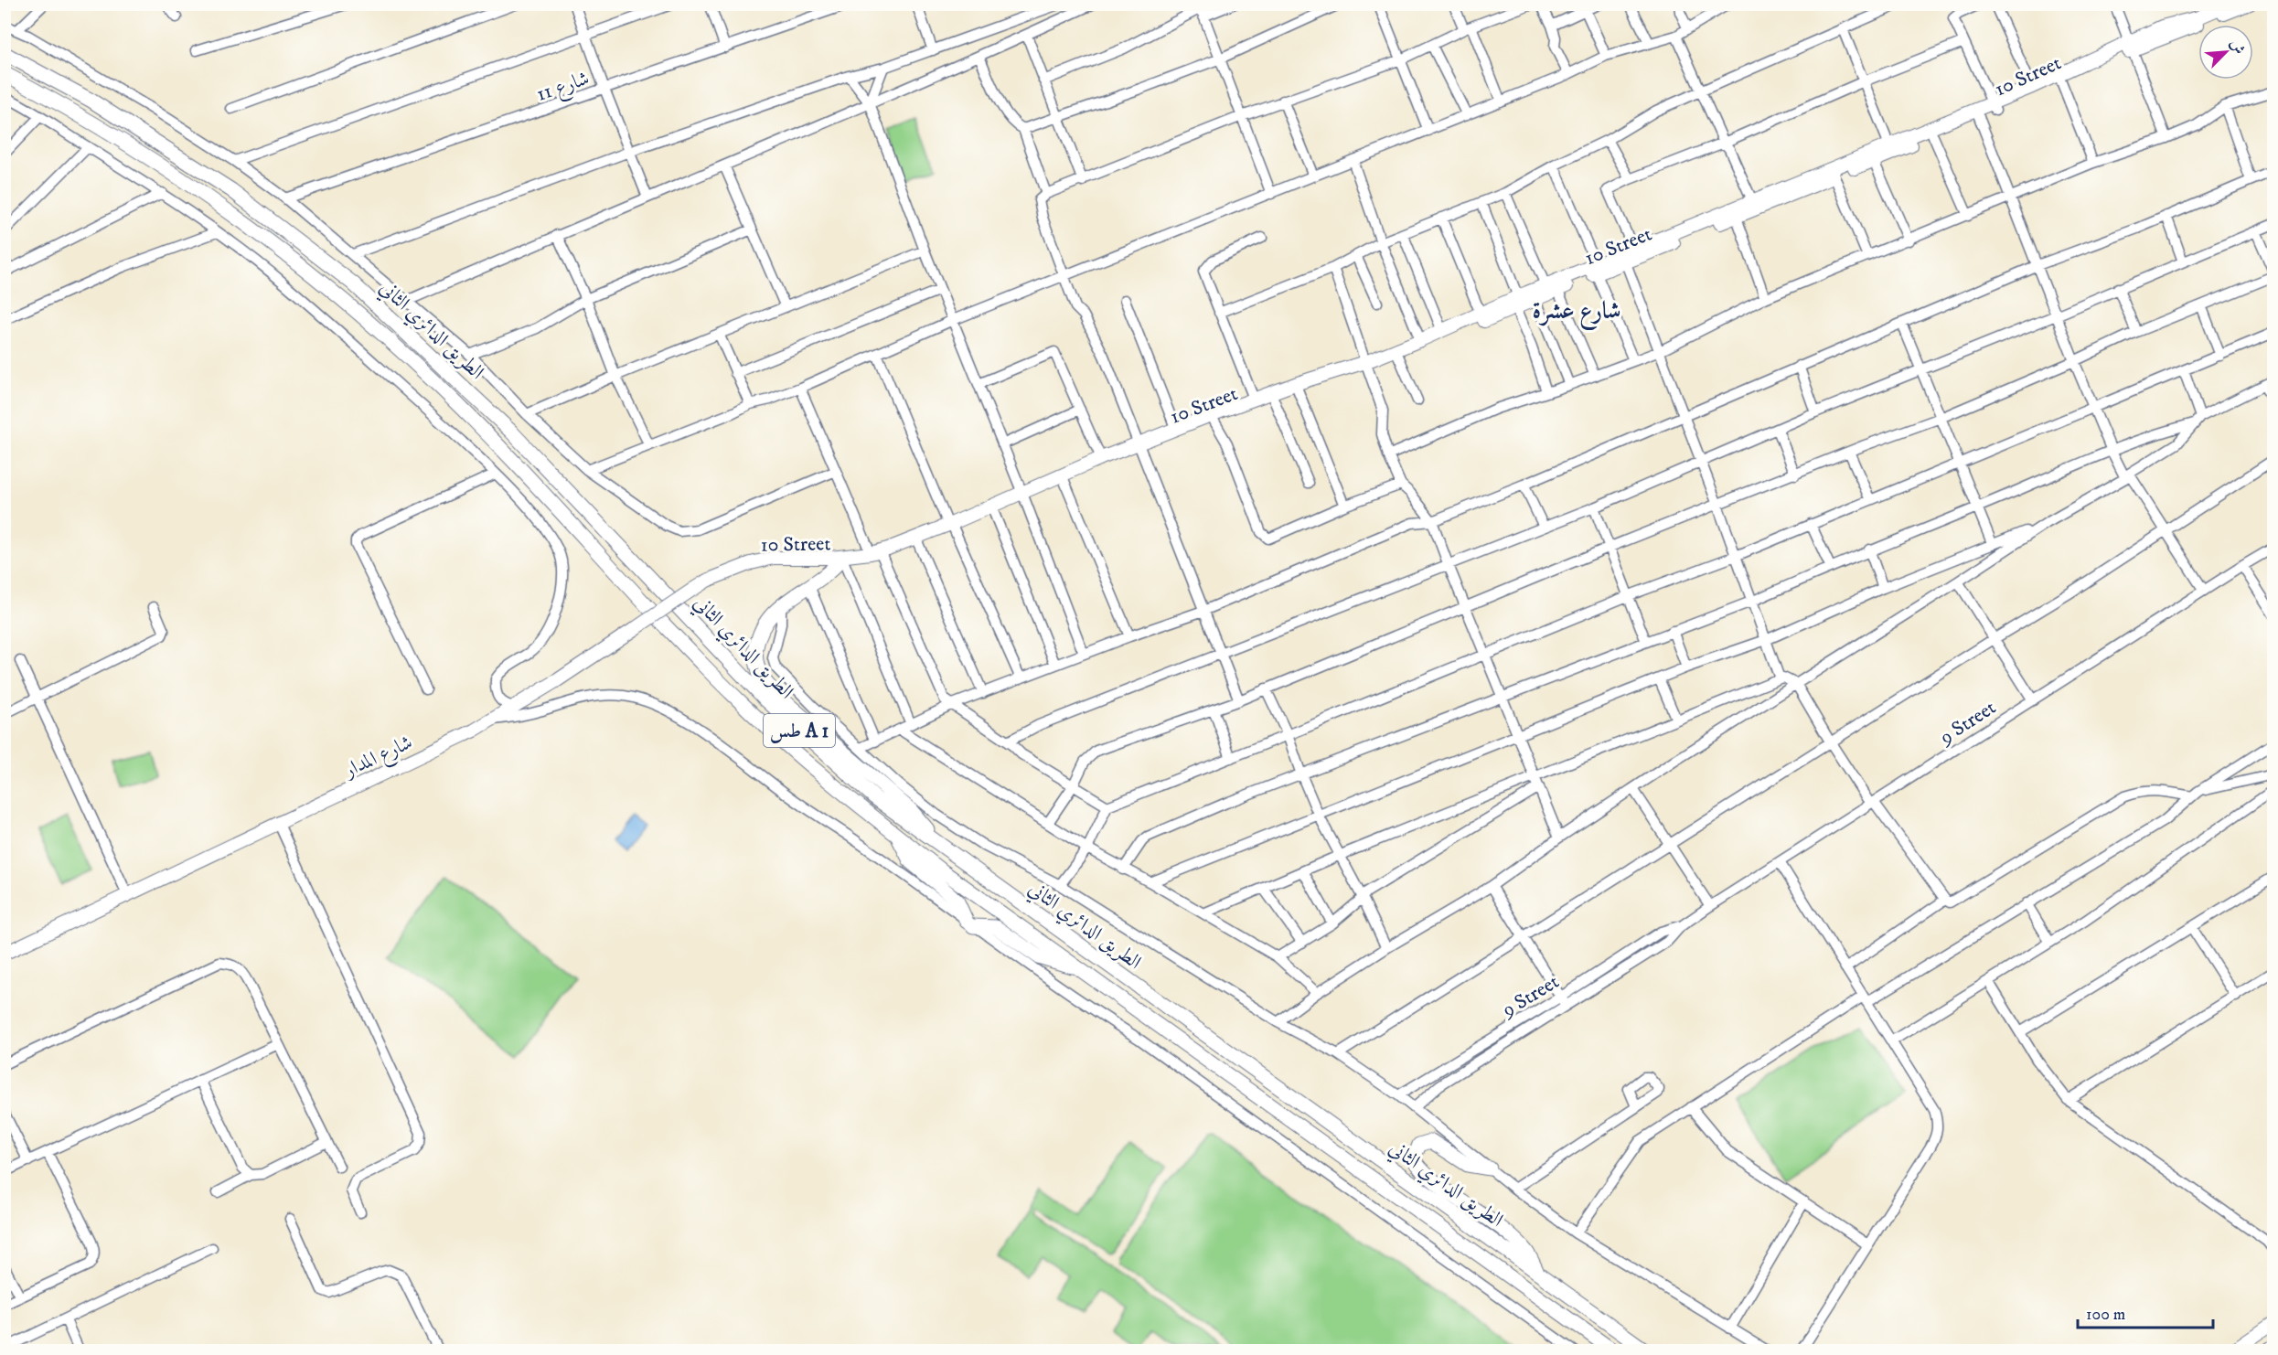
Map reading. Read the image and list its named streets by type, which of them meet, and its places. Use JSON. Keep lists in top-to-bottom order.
{
  "streets": {
    "highway": ["الطريق الدائري الثاني", "طس A 1"],
    "main road": ["10 Street", "شارع المدار"],
    "street": ["شارع 11", "9 Street"]
  },
  "crossings": [
    ["10 Street", "شارع المدار"]
  ],
  "districts": ["شارع عشرة"],
  "scale_bar": "100 m",
  "north": "top right"
}
